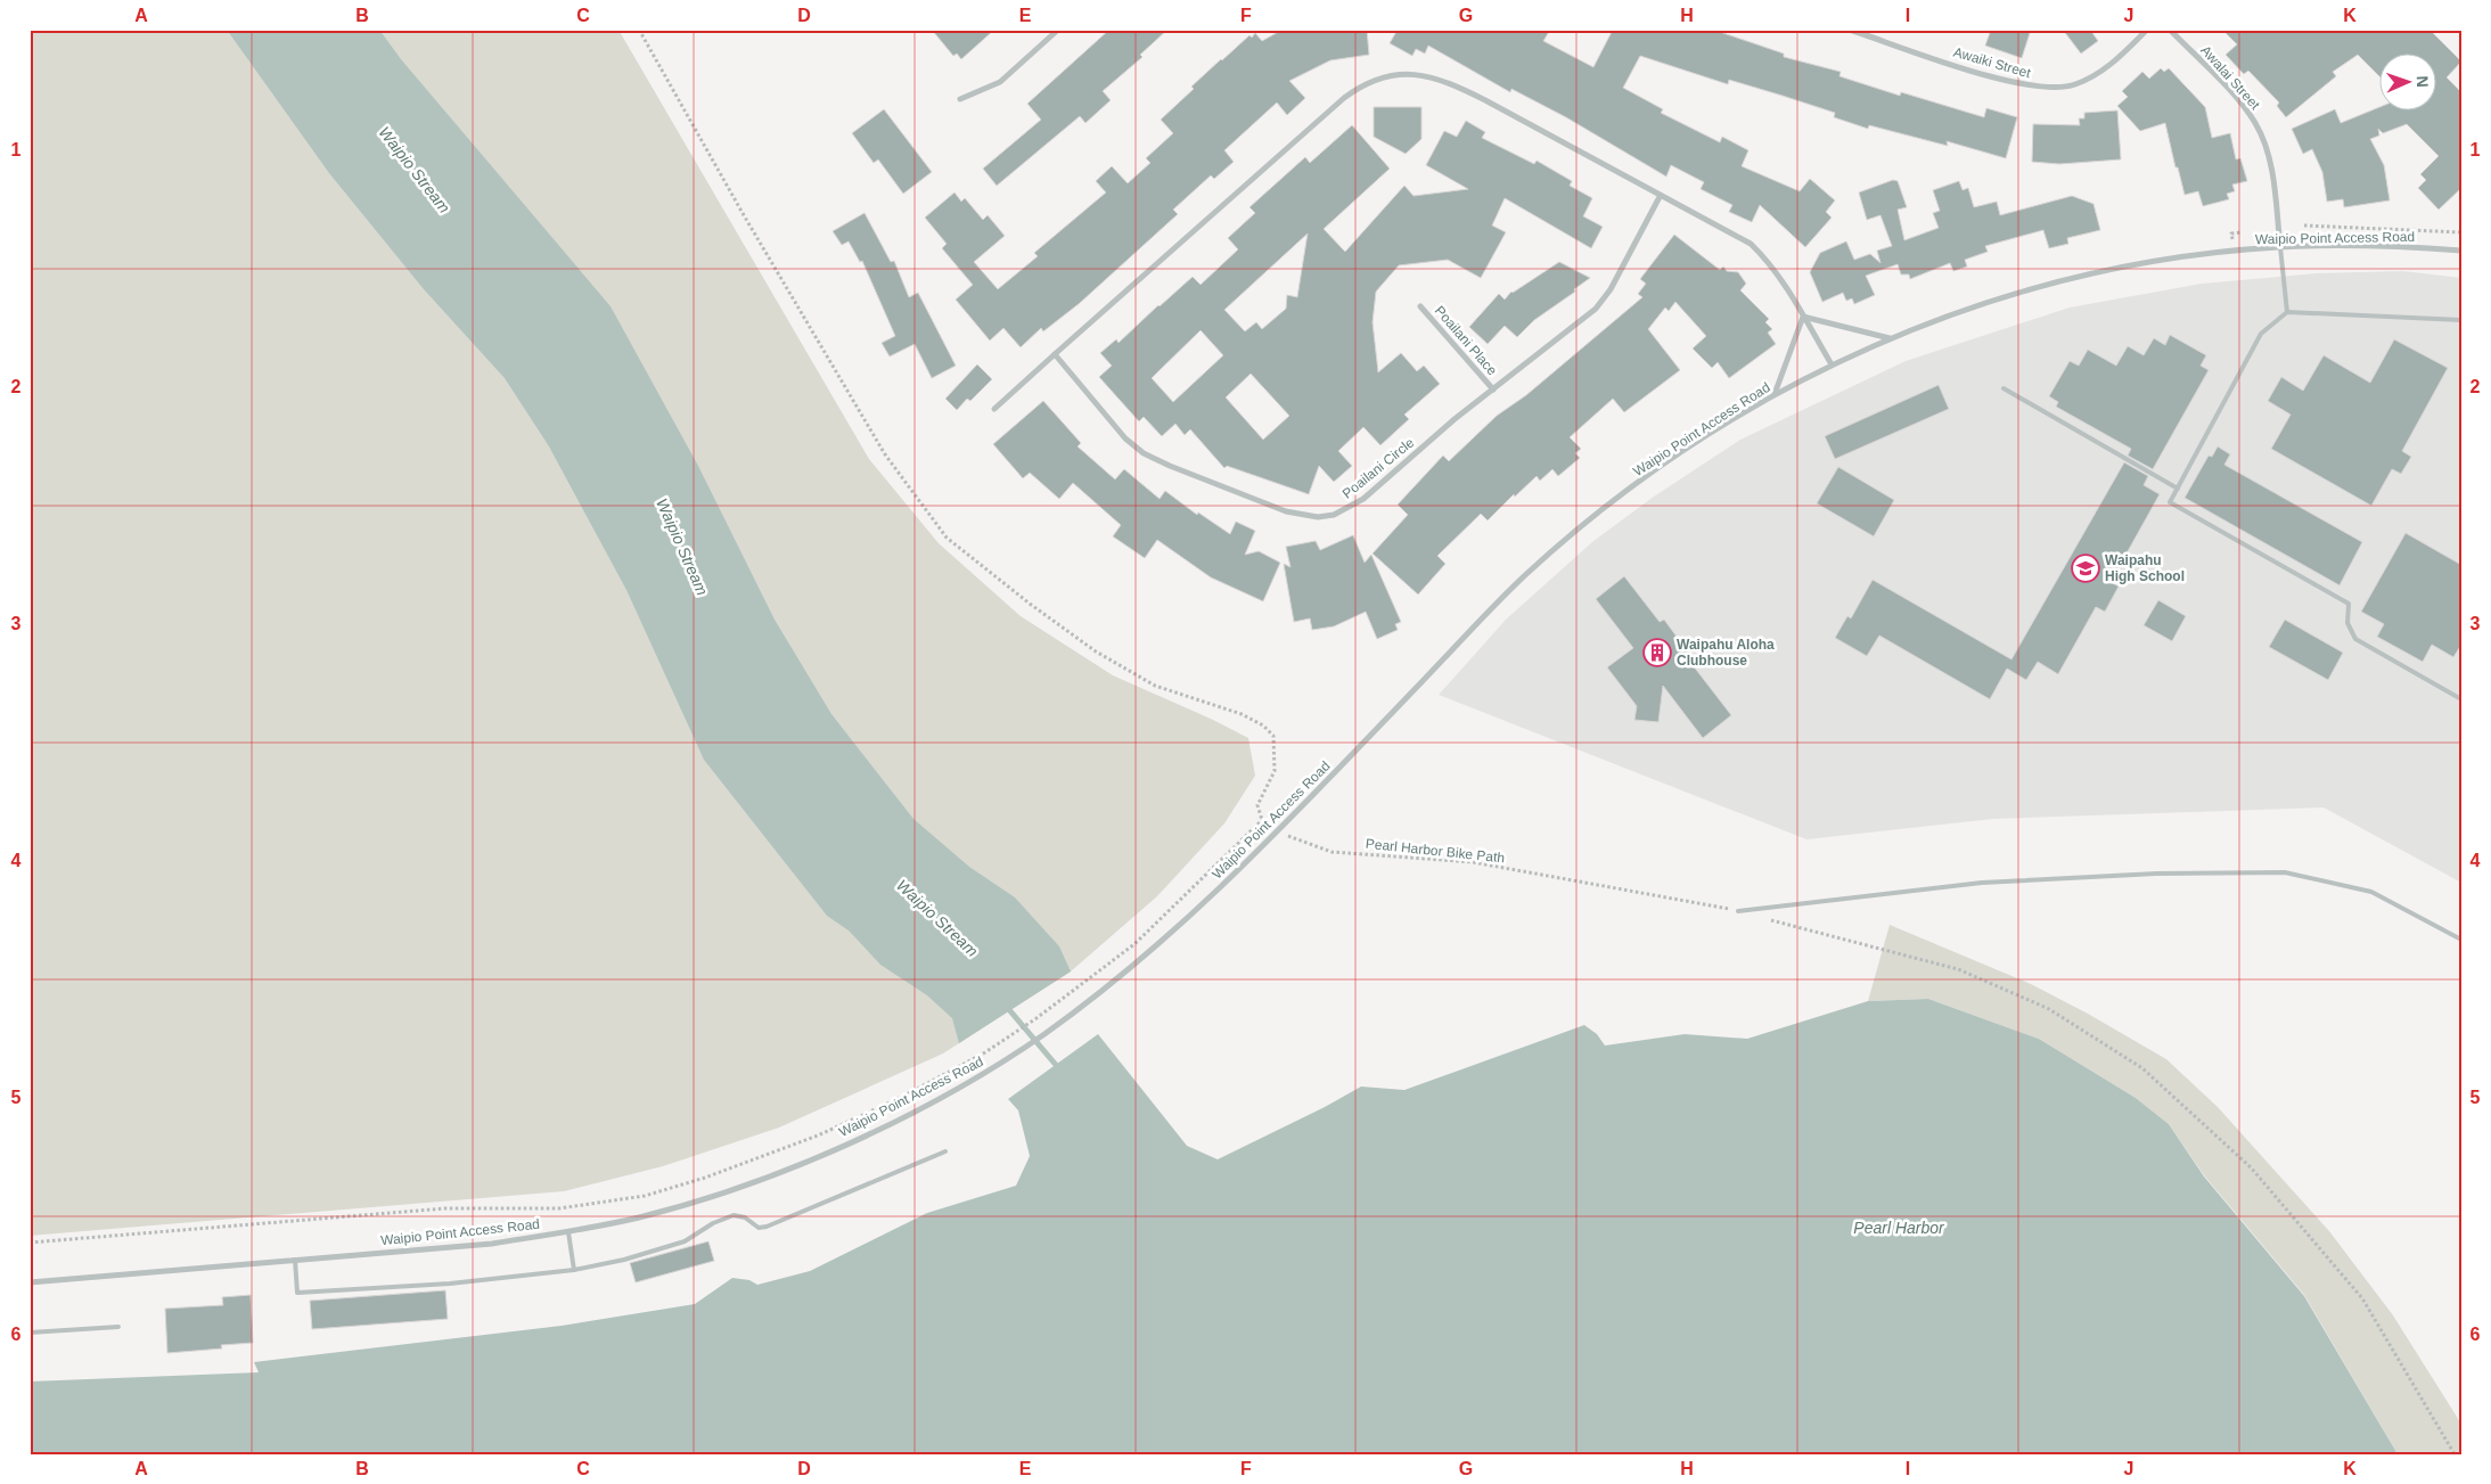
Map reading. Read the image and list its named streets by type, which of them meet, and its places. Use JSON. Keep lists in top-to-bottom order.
{
  "streets": {
    "street": [
      "Awaiki Street",
      "Awalai Street",
      "Waipio Point Access Road",
      "Poailani Place",
      "Poailani Circle"
    ],
    "path": ["Pearl Harbor Bike Path"]
  },
  "crossings": [
    ["Awalai Street", "Waipio Point Access Road"],
    ["Waipio Point Access Road", "Pearl Harbor Bike Path"],
    ["Poailani Place", "Poailani Circle"]
  ],
  "water": ["Waipio Stream", "Pearl Harbor"],
  "places": {
    "school or university": ["Waipahu High School"],
    "building": ["Waipahu Aloha Clubhouse"]
  },
  "north": "right",
  "grid": {
    "columns": [
      "A",
      "B",
      "C",
      "D",
      "E",
      "F",
      "G",
      "H",
      "I",
      "J",
      "K"
    ],
    "rows": [
      "1",
      "2",
      "3",
      "4",
      "5",
      "6"
    ]
  }
}
